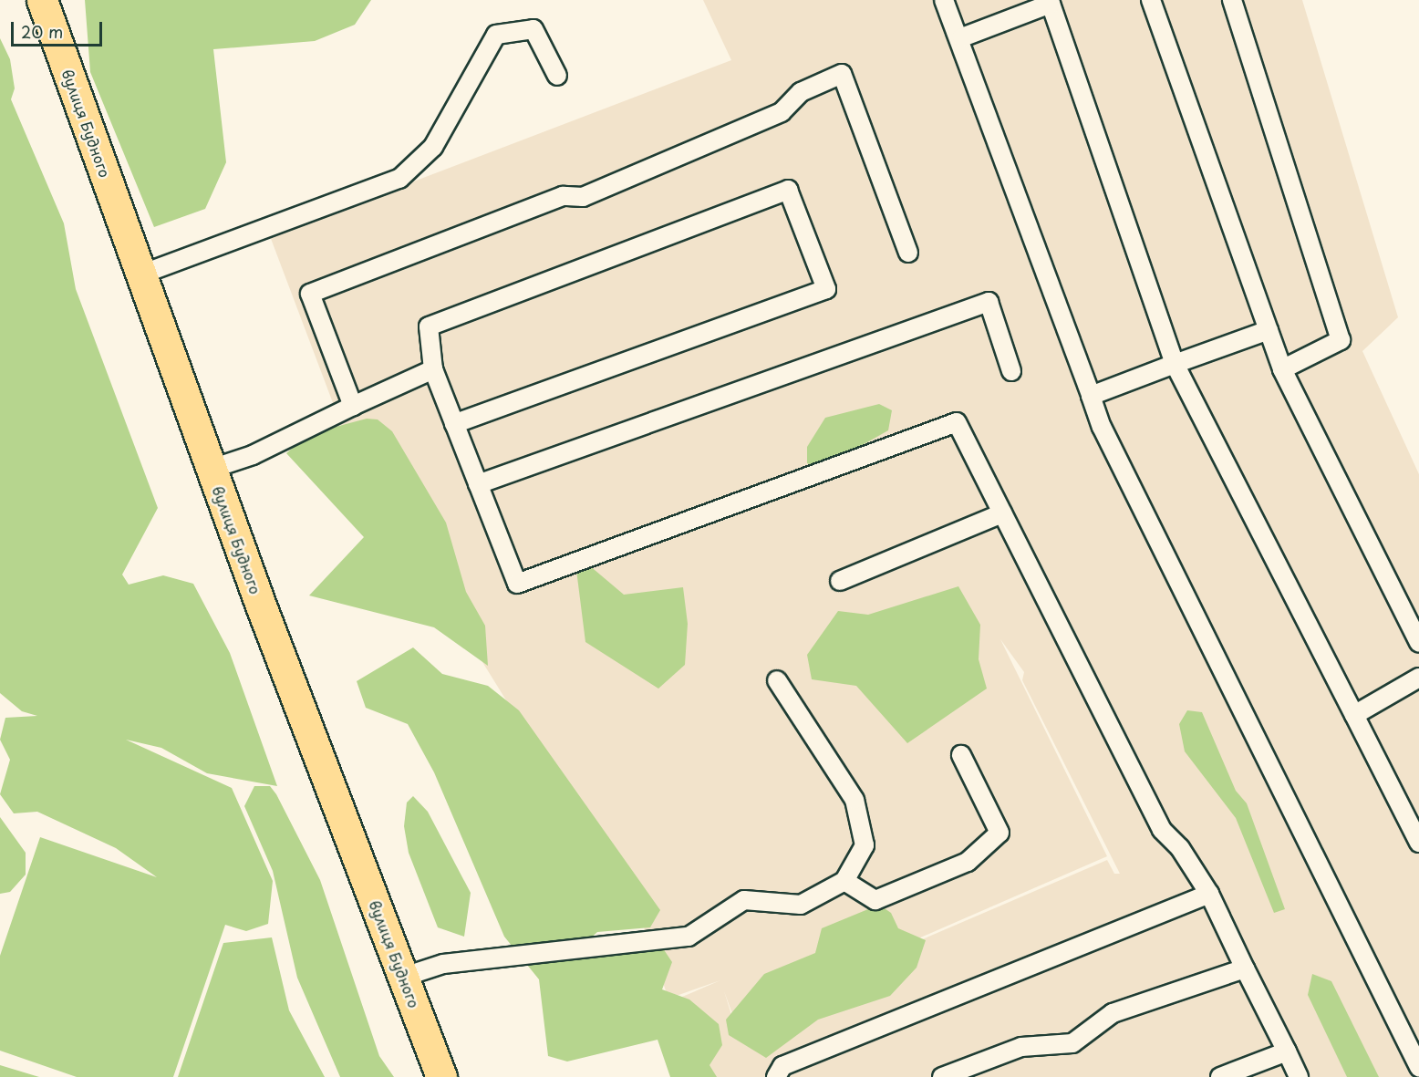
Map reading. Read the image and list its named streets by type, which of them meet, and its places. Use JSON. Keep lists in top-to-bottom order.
{
  "streets": {
    "highway": ["вулиця Будного"]
  },
  "scale_bar": "20 m"
}
